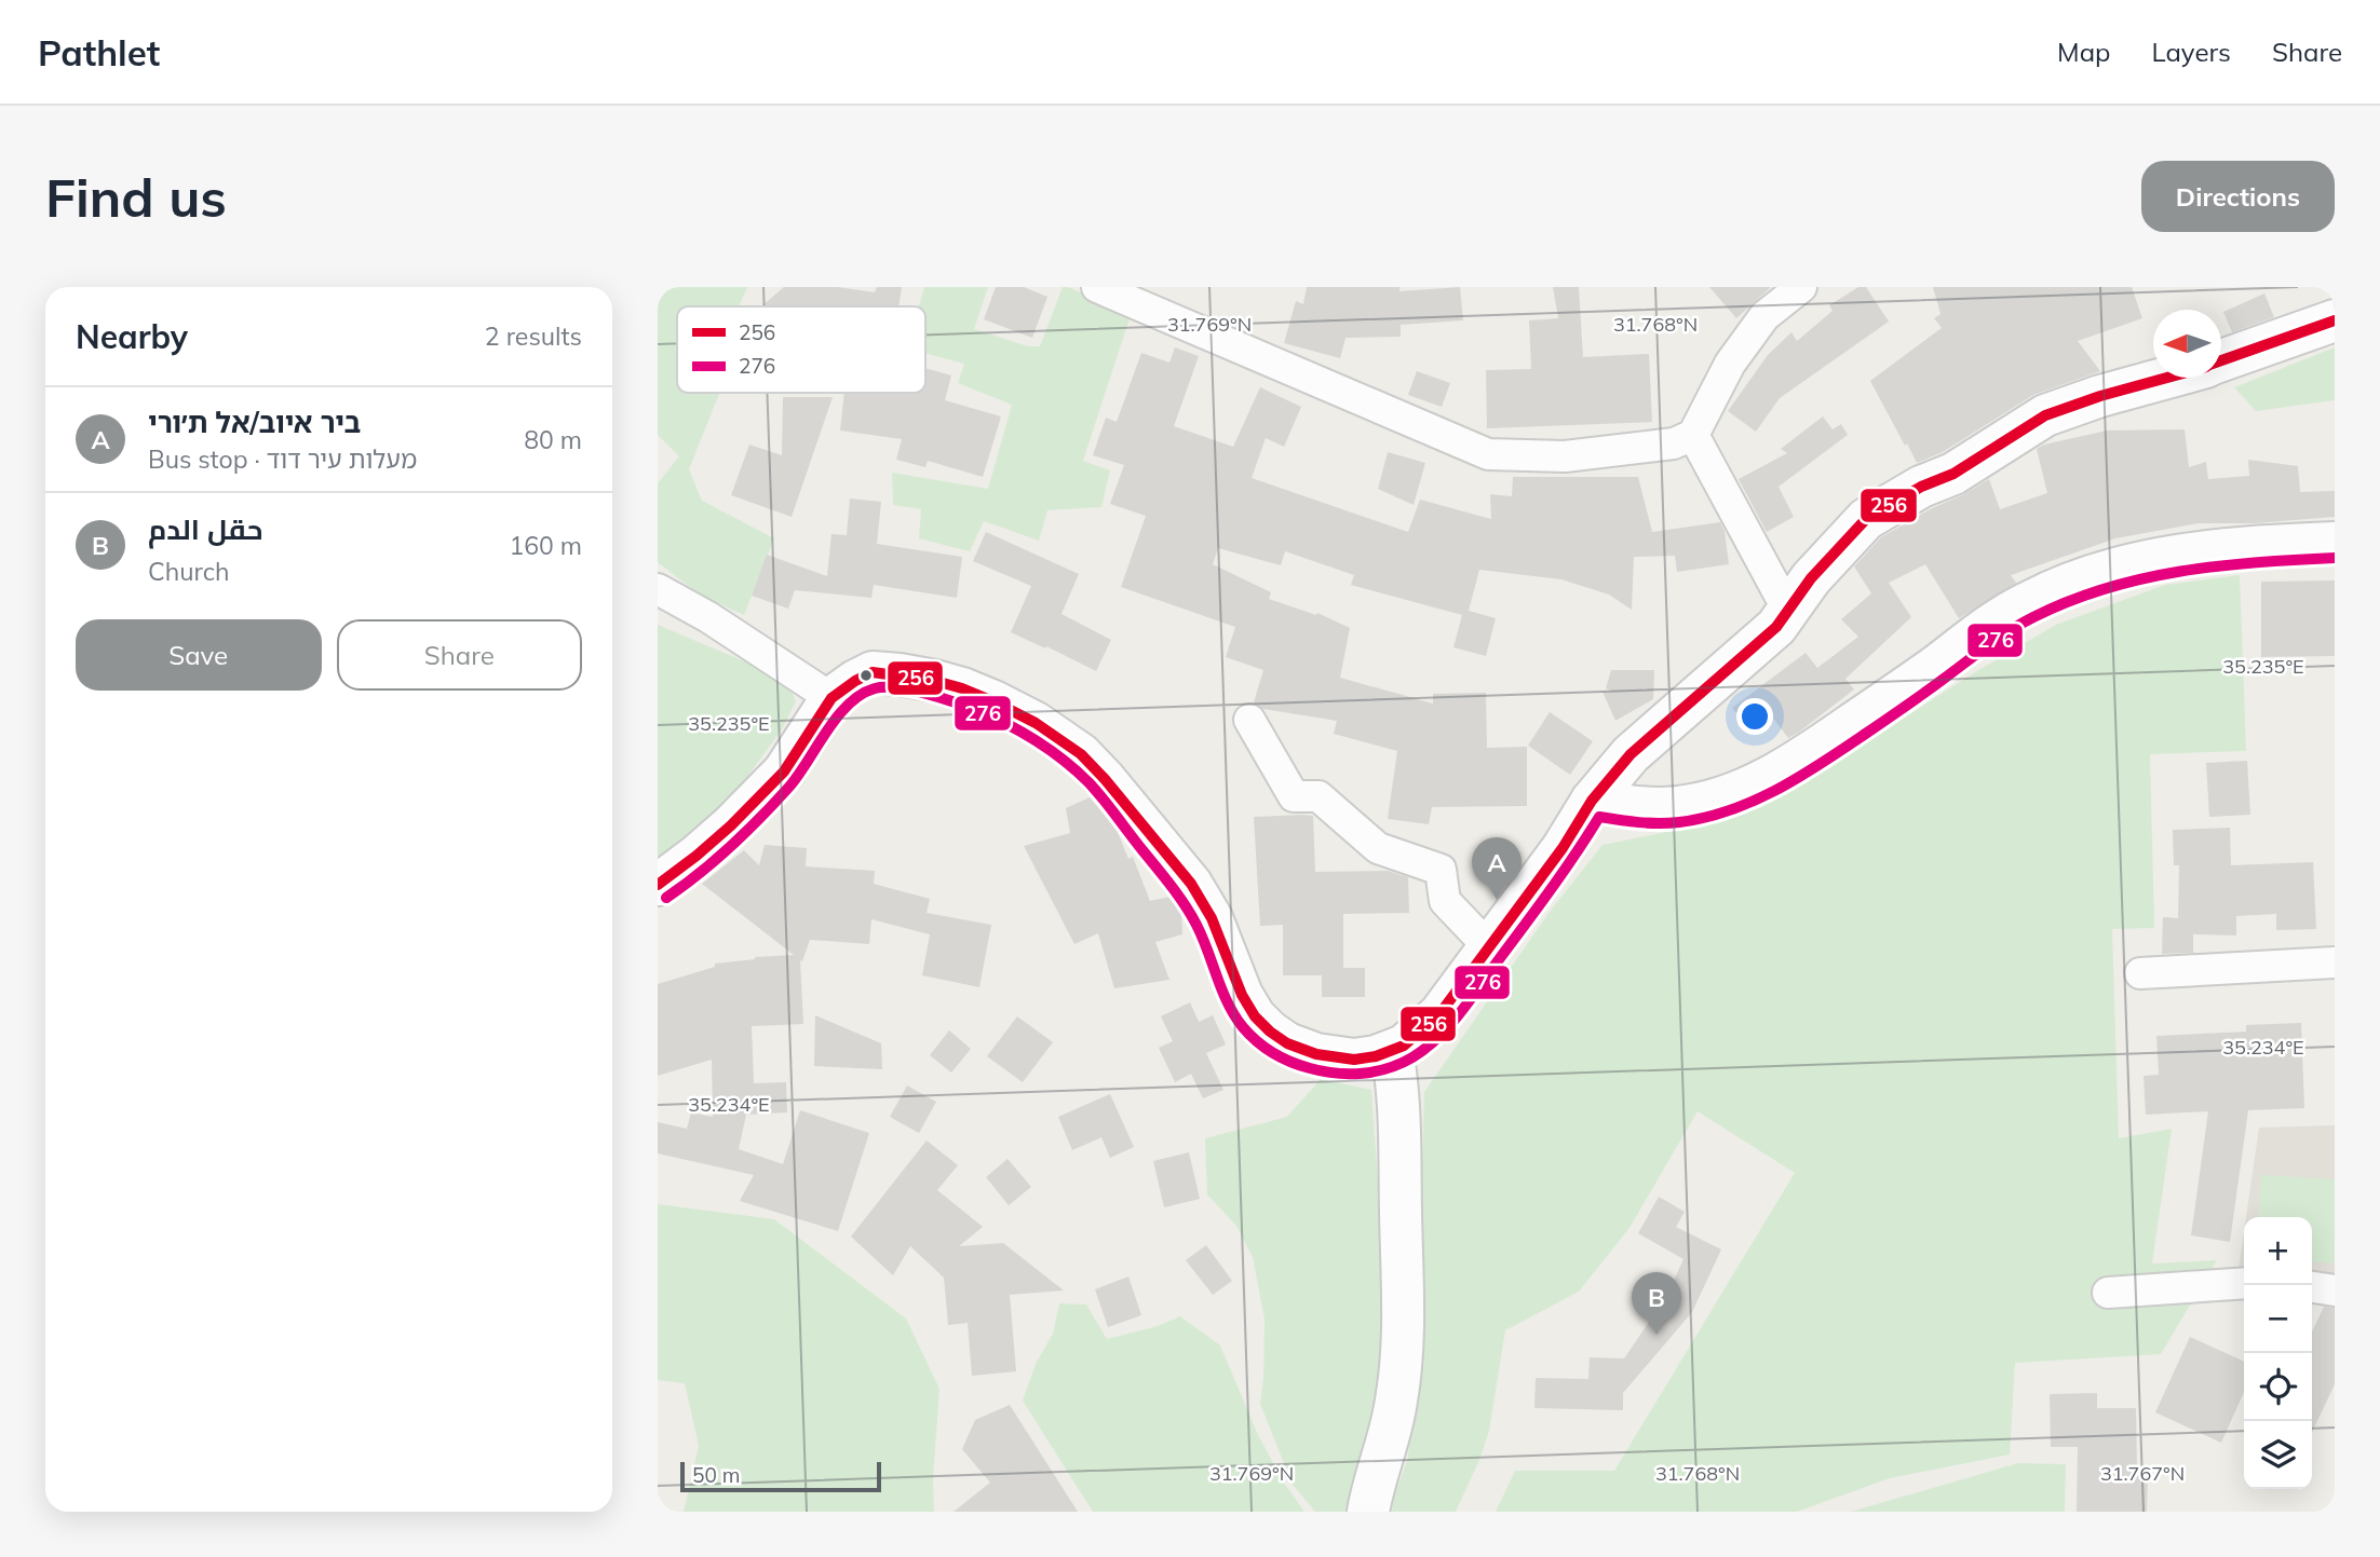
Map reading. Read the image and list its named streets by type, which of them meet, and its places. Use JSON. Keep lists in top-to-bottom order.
{
  "lines": ["transit line 256", "transit line 276"],
  "legend": ["256", "276"],
  "scale_bar": "50 m",
  "north": "left",
  "page": {
    "header": "Pathlet",
    "nav": ["Map", "Layers", "Share"],
    "buttons": [
      "Directions",
      ["Save", "Share"]
    ],
    "title": "Find us",
    "heading": ["Nearby", "2 results"],
    "list": [
      {
        "mark": "A",
        "name": "ביר איוב/אל ת׳ורי",
        "note": "Bus stop · מעלות עיר דוד",
        "value": "80 m"
      },
      {
        "mark": "B",
        "name": "حقل الدم",
        "note": "Church",
        "value": "160 m"
      }
    ],
    "pins": ["A", "B"],
    "map_buttons": ["+", "−"],
    "scale": "50 m"
  },
  "coordinates": [
    "31.769°N",
    "31.768°N",
    "35.235°E",
    "35.234°E",
    "31.767°N"
  ]
}
